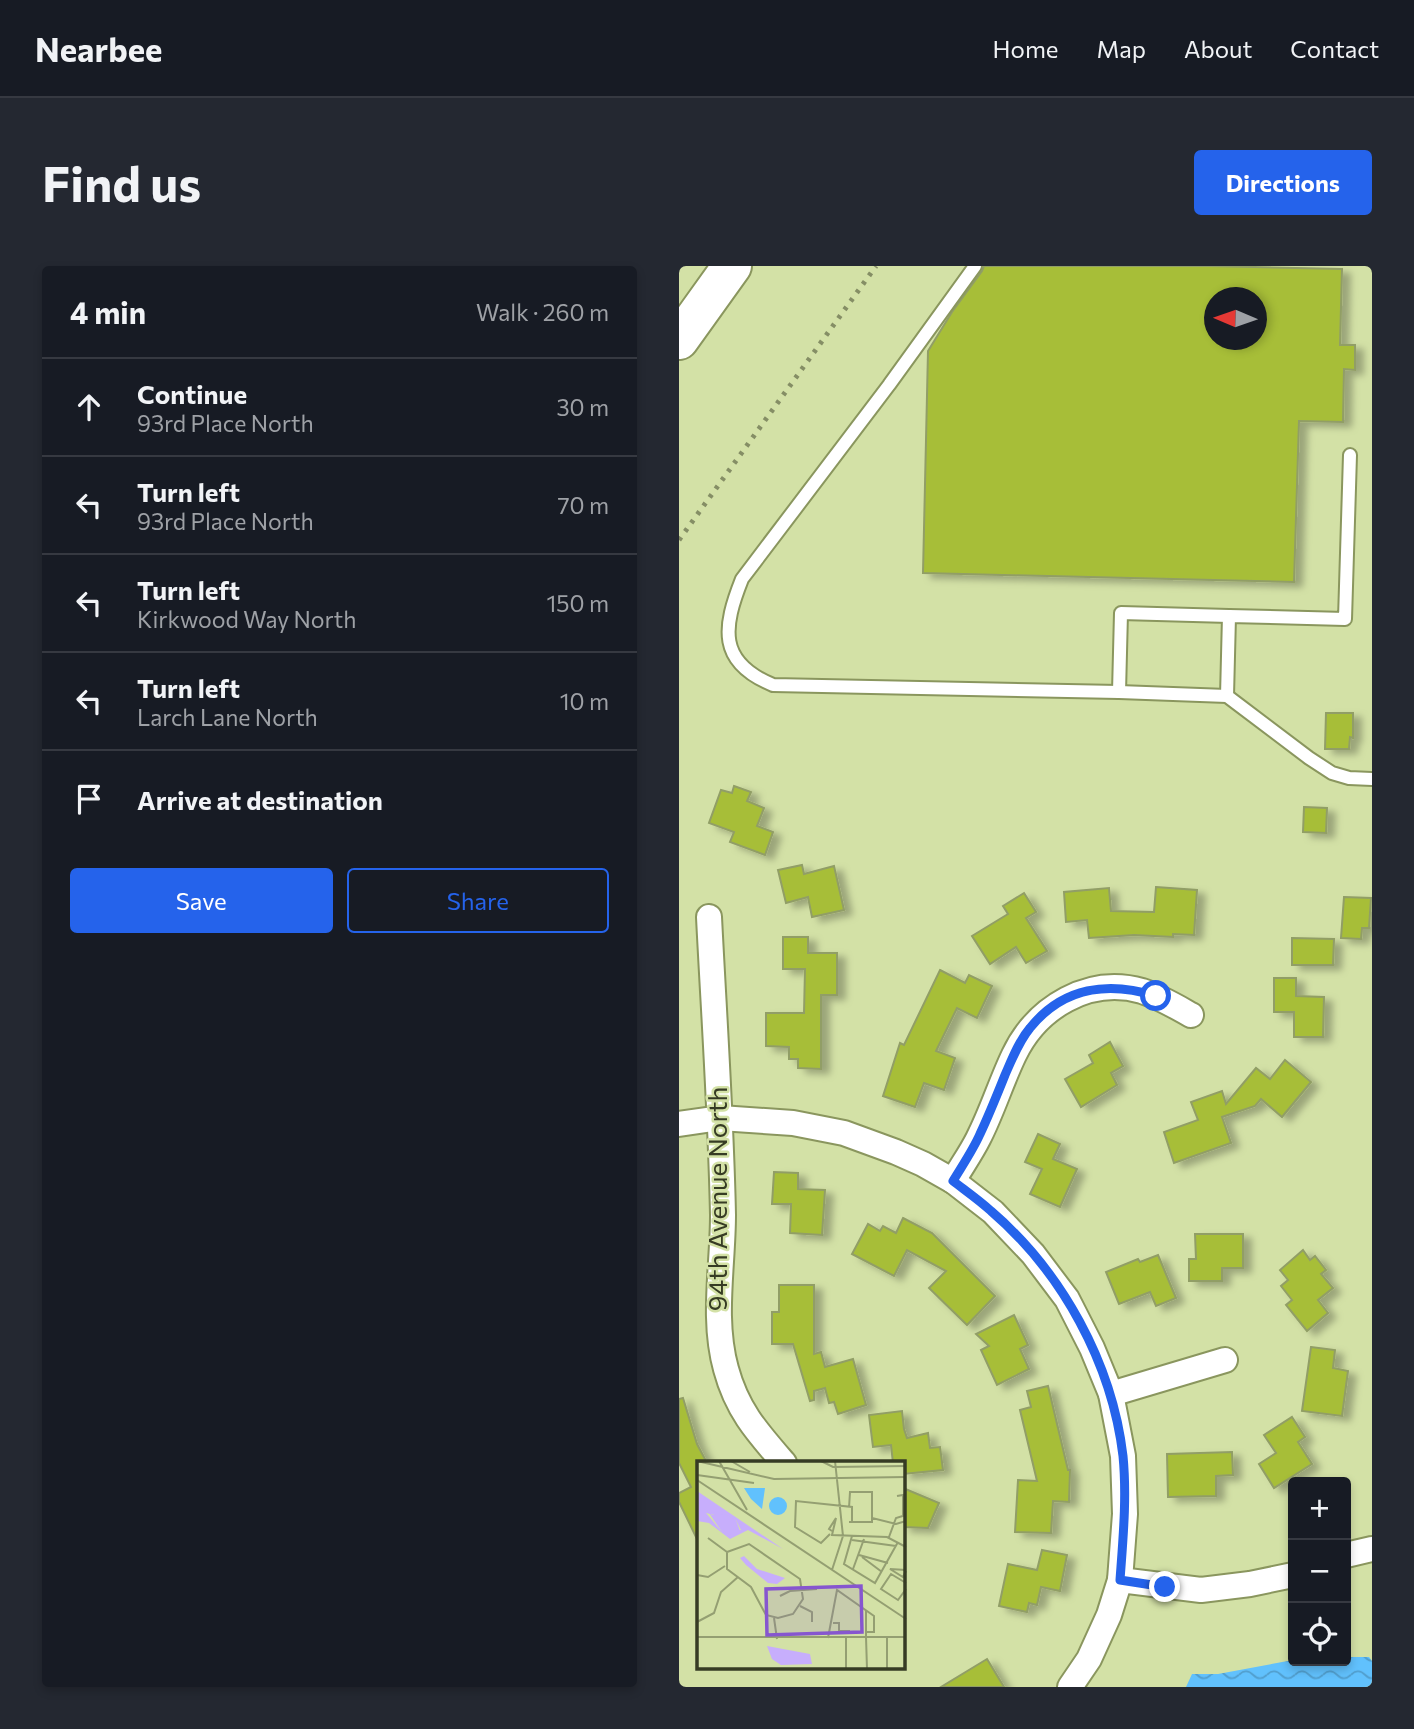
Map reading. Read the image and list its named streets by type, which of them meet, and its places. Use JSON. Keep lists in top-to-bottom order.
{
  "streets": {
    "street": ["94th Avenue North"]
  },
  "north": "left",
  "page": {
    "header": "Nearbee",
    "nav": [
      "Home",
      "Map",
      "About",
      "Contact"
    ],
    "buttons": [
      "Directions",
      ["Save", "Share"]
    ],
    "title": "Find us",
    "heading": ["4 min", "Walk · 260 m"],
    "list": [
      ["Continue", "93rd Place North", "30 m"],
      ["Turn left", "93rd Place North", "70 m"],
      ["Turn left", "Kirkwood Way North", "150 m"],
      ["Turn left", "Larch Lane North", "10 m"],
      "Arrive at destination"
    ],
    "map_buttons": ["+", "−"]
  }
}
